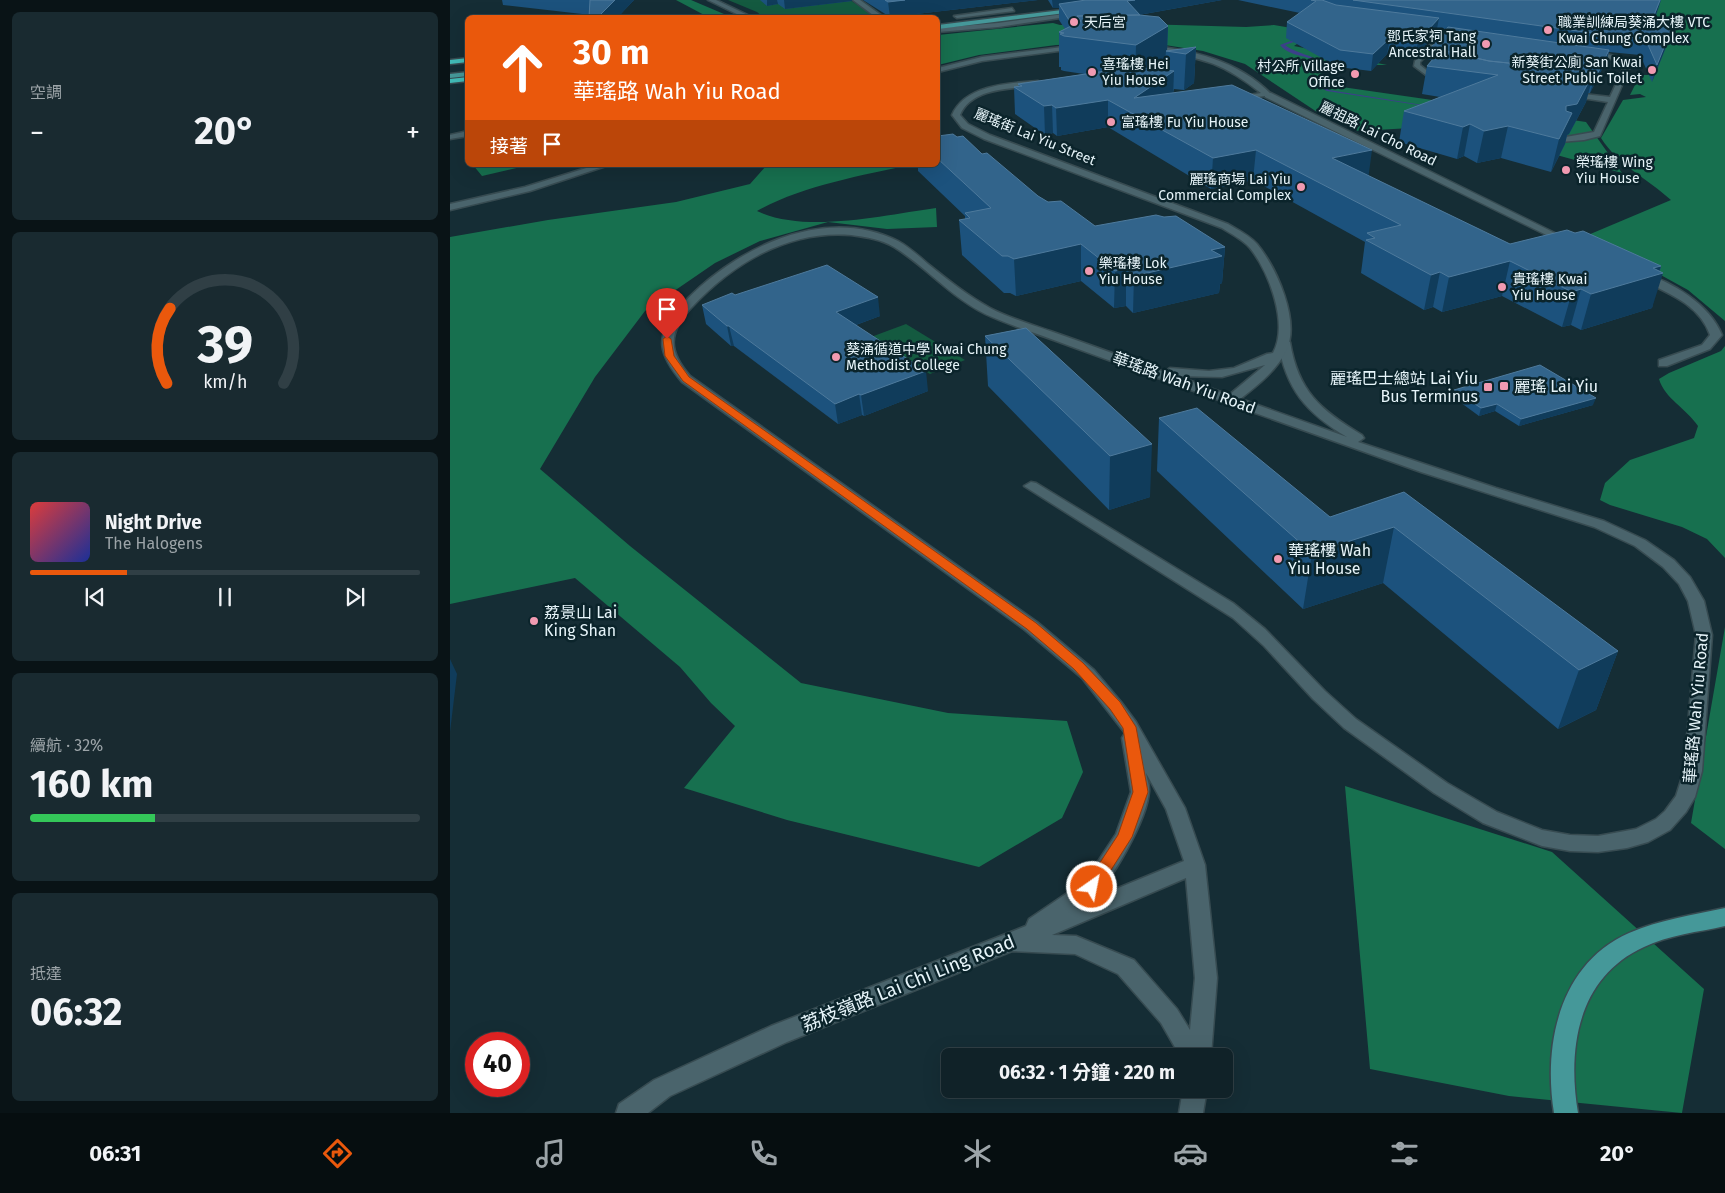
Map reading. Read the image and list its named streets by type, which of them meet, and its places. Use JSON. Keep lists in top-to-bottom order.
{
  "streets": {
    "street": [
      "麗祖路 Lai Cho Road",
      "麗瑤街 Lai Yiu Street",
      "華瑤路 Wah Yiu Road",
      "荔枝嶺路 Lai Chi Ling Road"
    ]
  },
  "crossings": [
    ["麗瑤街 Lai Yiu Street", "華瑤路 Wah Yiu Road"],
    ["華瑤路 Wah Yiu Road", "荔枝嶺路 Lai Chi Ling Road"]
  ],
  "places": {
    "other": [
      "天后宮",
      "職業訓練局葵涌大樓 VTC Kwai Chung Complex",
      "鄧氏家祠 Tang Ancestral Hall",
      "新葵街公廁 San Kwai Street Public Toilet",
      "喜瑤樓 Hei Yiu House",
      "村公所 Village Office",
      "富瑤樓 Fu Yiu House",
      "榮瑤樓 Wing Yiu House",
      "麗瑤商場 Lai Yiu Commercial Complex",
      "樂瑤樓 Lok Yiu House",
      "貴瑤樓 Kwai Yiu House",
      "葵涌循道中學 Kwai Chung Methodist College",
      "華瑤樓 Wah Yiu House",
      "荔景山 Lai King Shan"
    ],
    "transit": ["麗瑤 Lai Yiu", "麗瑤巴士總站 Lai Yiu Bus Terminus"]
  },
  "page": {
    "tile": [
      "空調",
      ["續航 · 32%", "160 km"],
      ["抵達", "06:32"]
    ],
    "turn": ["30 m", "華瑤路 Wah Yiu Road"],
    "heat": ["−", "20°", "+"],
    "then": "接著",
    "song": ["Night Drive", "The Halogens"],
    "limit": "40",
    "trip": "06:32 · 1 分鐘 · 220 m",
    "tabs": ["06:31", "20°"],
    "gauge": ["39", "km/h"]
  }
}
